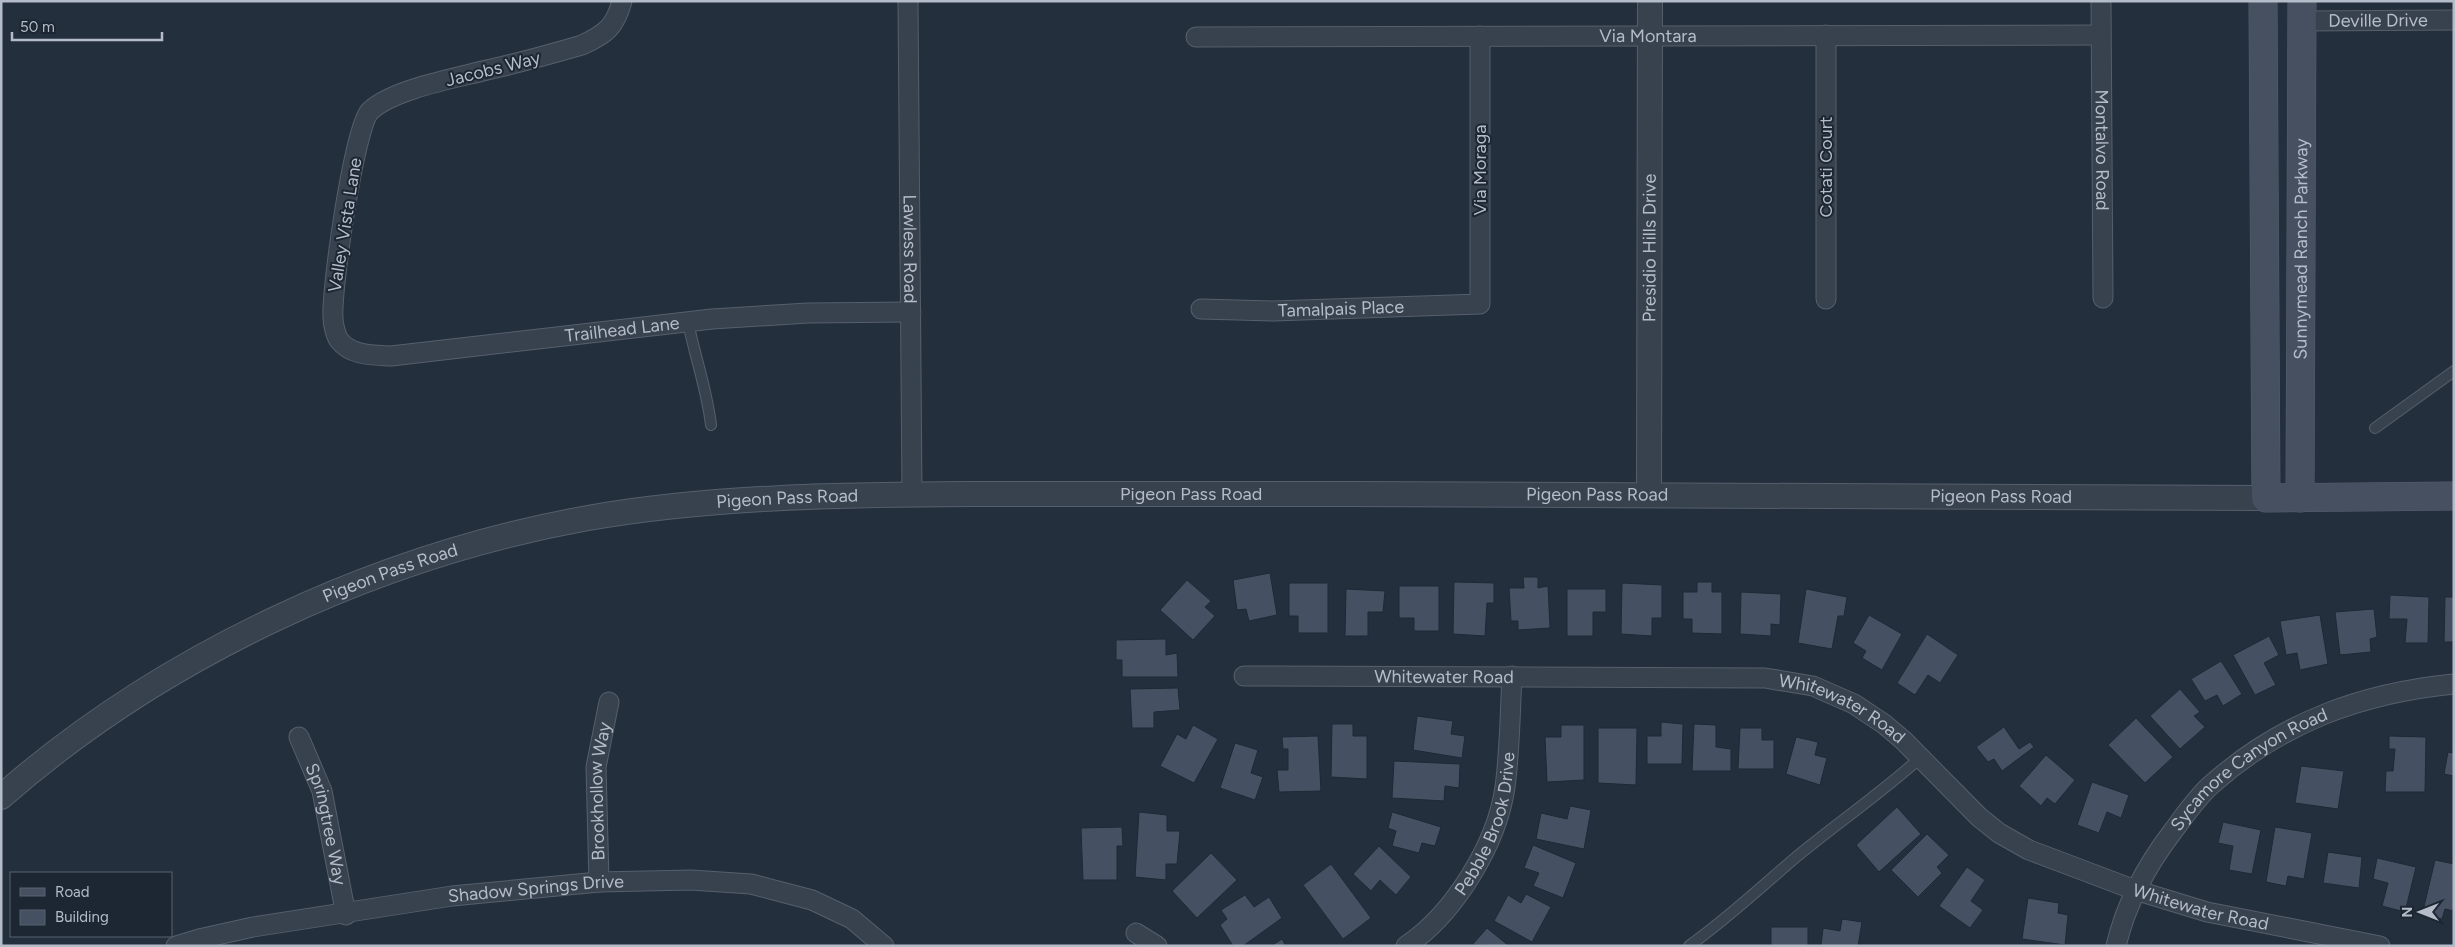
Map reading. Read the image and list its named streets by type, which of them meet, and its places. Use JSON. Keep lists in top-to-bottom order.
{
  "streets": {
    "main road": ["Sunnymead Ranch Parkway", "Pigeon Pass Road"],
    "street": [
      "Deville Drive",
      "Via Montara",
      "Jacobs Way",
      "Montalvo Road",
      "Cotati Court",
      "Via Moraga",
      "Valley Vista Lane",
      "Lawless Road",
      "Presidio Hills Drive",
      "Tamalpais Place",
      "Trailhead Lane",
      "Whitewater Road",
      "Sycamore Canyon Road",
      "Brookhollow Way",
      "Pebble Brook Drive",
      "Springtree Way",
      "Shadow Springs Drive"
    ]
  },
  "crossings": [
    ["Deville Drive", "Sunnymead Ranch Parkway"],
    ["Via Montara", "Montalvo Road"],
    ["Via Montara", "Cotati Court"],
    ["Via Montara", "Via Moraga"],
    ["Via Montara", "Presidio Hills Drive"],
    ["Jacobs Way", "Valley Vista Lane"],
    ["Via Moraga", "Tamalpais Place"],
    ["Valley Vista Lane", "Trailhead Lane"],
    ["Lawless Road", "Trailhead Lane"],
    ["Lawless Road", "Pigeon Pass Road"],
    ["Presidio Hills Drive", "Pigeon Pass Road"],
    ["Sunnymead Ranch Parkway", "Pigeon Pass Road"],
    ["Whitewater Road", "Sycamore Canyon Road"],
    ["Whitewater Road", "Pebble Brook Drive"],
    ["Brookhollow Way", "Shadow Springs Drive"],
    ["Springtree Way", "Shadow Springs Drive"]
  ],
  "legend": ["Road", "Building"],
  "scale_bar": "50 m",
  "north": "left"
}
